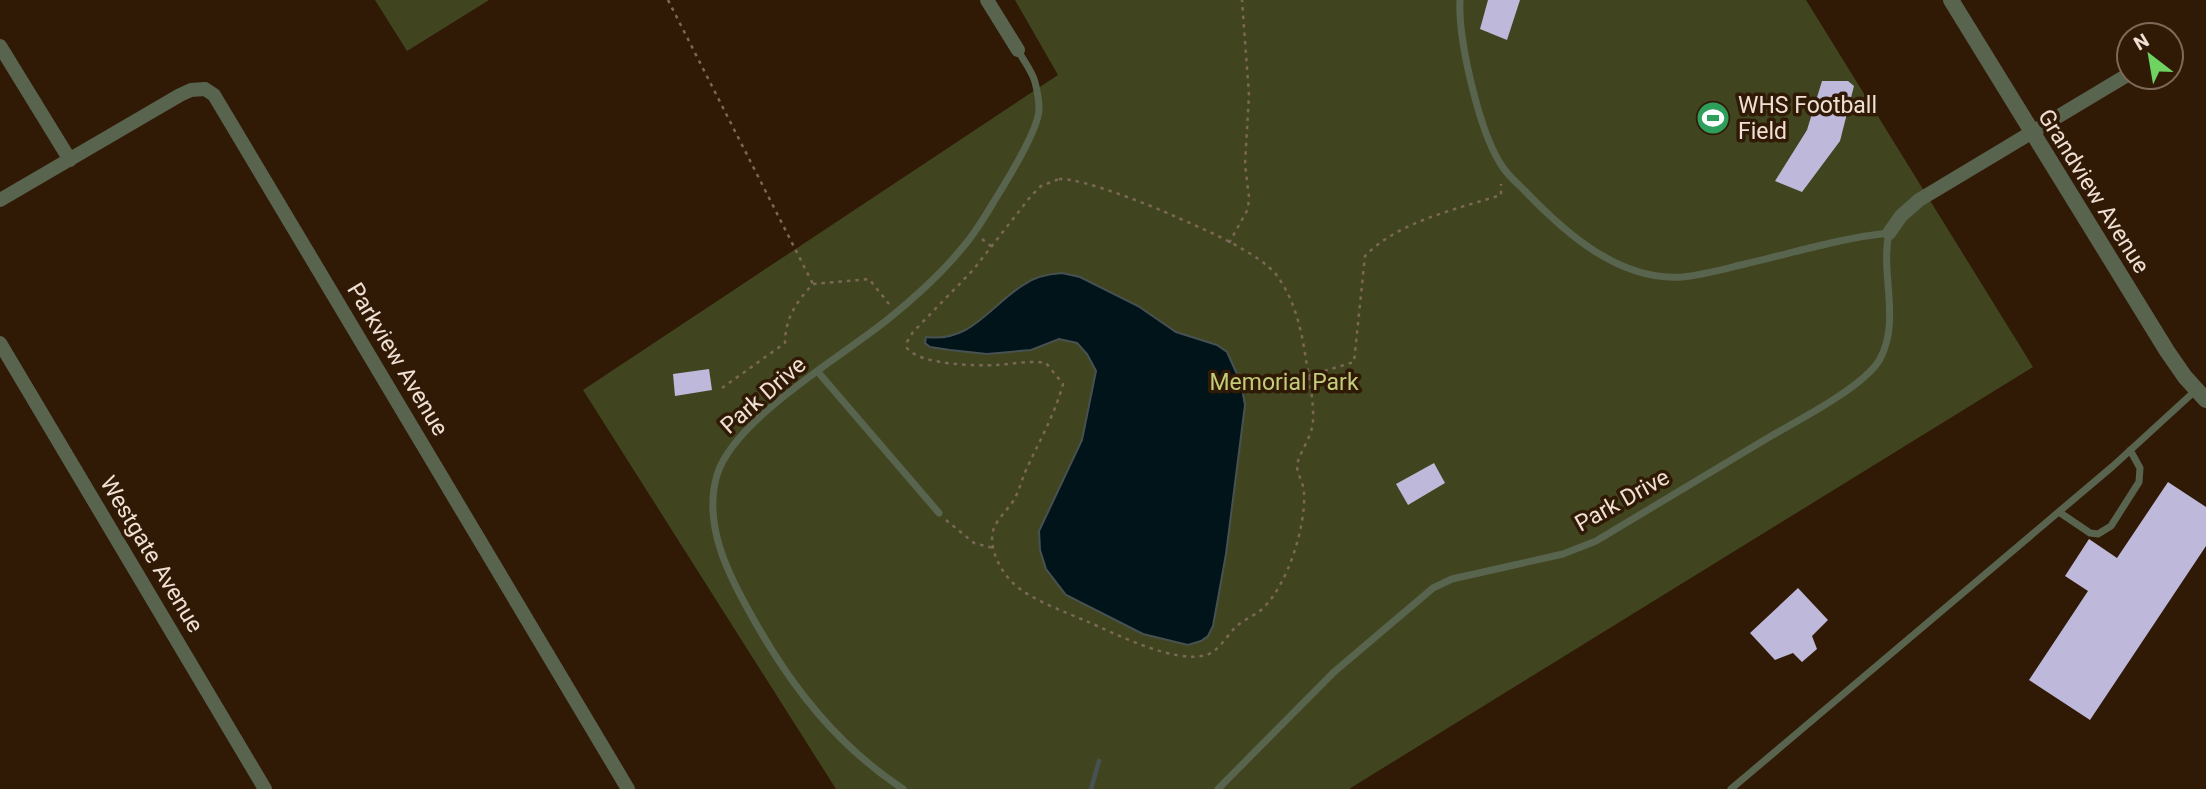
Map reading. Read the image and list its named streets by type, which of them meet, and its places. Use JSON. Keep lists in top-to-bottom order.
{
  "streets": {
    "street": ["Grandview Avenue", "Parkview Avenue", "Westgate Avenue"],
    "lane": ["Park Drive"]
  },
  "parks": ["Memorial Park"],
  "places": {
    "sports": ["WHS Football Field"]
  },
  "north": "top left"
}
